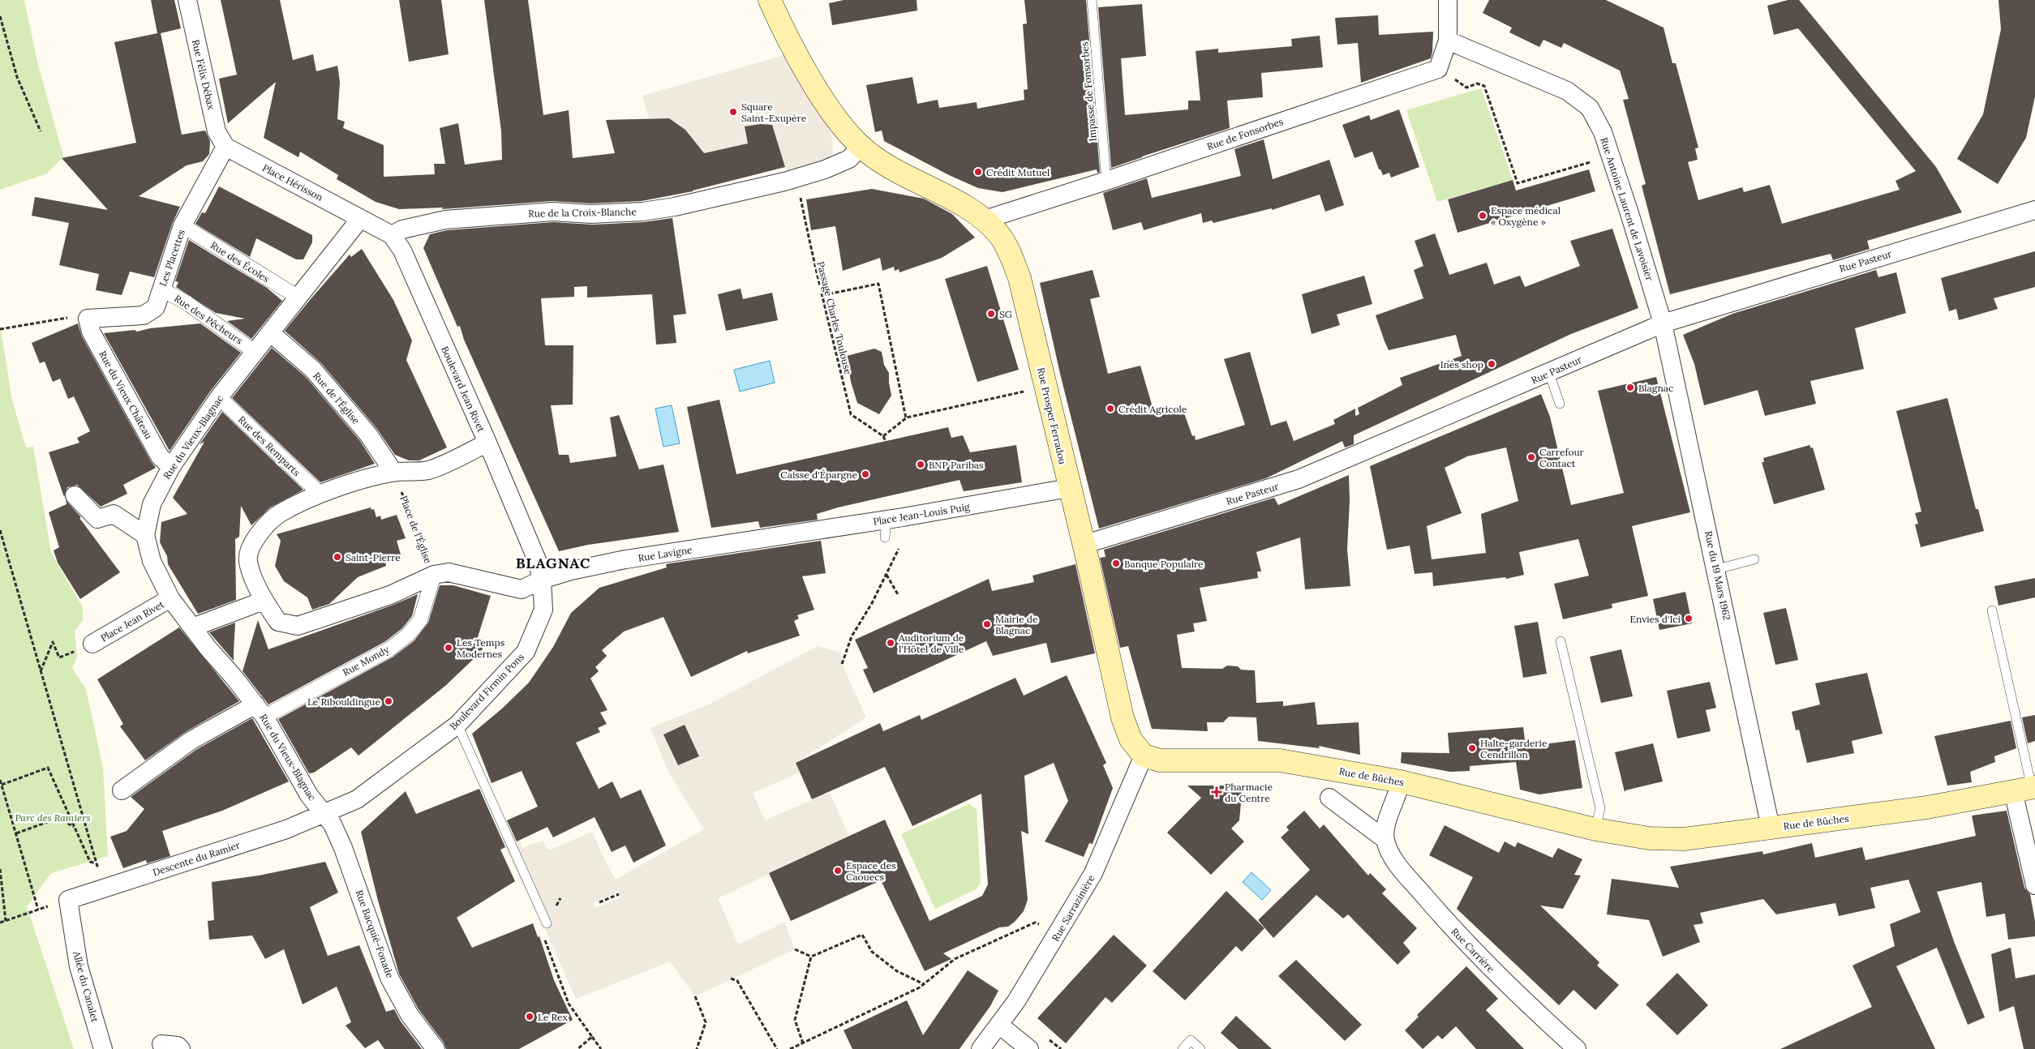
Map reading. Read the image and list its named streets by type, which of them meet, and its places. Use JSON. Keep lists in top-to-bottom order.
{
  "streets": {
    "main road": ["Rue Prosper Ferradou", "Rue de Bûches"],
    "street": [
      "Rue Félix Débax",
      "Rue de Fonsorbes",
      "Place Hérisson",
      "Rue Antoine Laurent de Lavoisier",
      "Rue de la Croix-Blanche",
      "Les Placettes",
      "Rue Pasteur",
      "Rue des Écoles",
      "Rue des Pêcheurs",
      "Boulevard Jean Rivet",
      "Rue du Vieux Château",
      "Rue de l'Église",
      "Rue du Vieux-Blagnac",
      "Rue des Remparts",
      "Place Jean-Louis Puig",
      "Place de l'Église",
      "Rue Lavigne",
      "Rue du 19 Mars 1962",
      "Place Jean Rivet",
      "Rue Mondy",
      "Boulevard Firmin Pons",
      "Descente du Ramier",
      "Rue Sarrazinière",
      "Rue Bacquié-Fonade",
      "Rue Carrière",
      "Allée du Canalet"
    ],
    "lane": ["Impasse de Fonsorbes"],
    "path": ["Passage Charles Toulouse"]
  },
  "crossings": [
    ["Rue Félix Débax", "Place Hérisson"],
    ["Rue Félix Débax", "Les Placettes"],
    ["Impasse de Fonsorbes", "Rue de Fonsorbes"],
    ["Rue de Fonsorbes", "Rue Prosper Ferradou"],
    ["Place Hérisson", "Les Placettes"],
    ["Place Hérisson", "Boulevard Jean Rivet"],
    ["Place Hérisson", "Rue du Vieux-Blagnac"],
    ["Rue Antoine Laurent de Lavoisier", "Rue Pasteur"],
    ["Rue Antoine Laurent de Lavoisier", "Rue du 19 Mars 1962"],
    ["Rue de la Croix-Blanche", "Boulevard Jean Rivet"],
    ["Rue de la Croix-Blanche", "Rue Prosper Ferradou"],
    ["Les Placettes", "Rue des Écoles"],
    ["Les Placettes", "Rue des Pêcheurs"],
    ["Les Placettes", "Rue du Vieux Château"],
    ["Rue Pasteur", "Rue Prosper Ferradou"],
    ["Rue Pasteur", "Rue du 19 Mars 1962"],
    ["Rue des Écoles", "Rue du Vieux-Blagnac"],
    ["Rue des Pêcheurs", "Rue du Vieux-Blagnac"],
    ["Boulevard Jean Rivet", "Rue du Vieux-Blagnac"],
    ["Boulevard Jean Rivet", "Place de l'Église"],
    ["Boulevard Jean Rivet", "Rue Lavigne"],
    ["Boulevard Jean Rivet", "Boulevard Firmin Pons"],
    ["Rue du Vieux Château", "Rue du Vieux-Blagnac"],
    ["Rue de l'Église", "Rue du Vieux-Blagnac"],
    ["Rue de l'Église", "Place de l'Église"],
    ["Rue Prosper Ferradou", "Place Jean-Louis Puig"],
    ["Rue Prosper Ferradou", "Rue de Bûches"],
    ["Rue Prosper Ferradou", "Rue Sarrazinière"],
    ["Rue du Vieux-Blagnac", "Rue des Remparts"],
    ["Rue du Vieux-Blagnac", "Place Jean Rivet"],
    ["Rue du Vieux-Blagnac", "Rue Mondy"],
    ["Rue du Vieux-Blagnac", "Boulevard Firmin Pons"],
    ["Rue du Vieux-Blagnac", "Descente du Ramier"],
    ["Rue du Vieux-Blagnac", "Rue Bacquié-Fonade"],
    ["Place Jean-Louis Puig", "Rue Lavigne"],
    ["Place de l'Église", "Rue Lavigne"],
    ["Place de l'Église", "Rue Mondy"],
    ["Place de l'Église", "Boulevard Firmin Pons"],
    ["Rue Lavigne", "Boulevard Firmin Pons"],
    ["Rue du 19 Mars 1962", "Rue de Bûches"],
    ["Boulevard Firmin Pons", "Descente du Ramier"],
    ["Boulevard Firmin Pons", "Rue Bacquié-Fonade"],
    ["Rue de Bûches", "Rue Sarrazinière"],
    ["Rue de Bûches", "Rue Carrière"],
    ["Descente du Ramier", "Rue Bacquié-Fonade"],
    ["Descente du Ramier", "Allée du Canalet"]
  ],
  "districts": ["BLAGNAC"],
  "parks": ["Parc des Ramiers"],
  "places": {
    "other": [
      "Square Saint-Exupère",
      "Crédit Mutuel",
      "Espace médical « Oxygène »",
      "SG",
      "Inès shop",
      "Blagnac",
      "Crédit Agricole",
      "Carrefour Contact",
      "BNP Paribas",
      "Caisse d'Épargne",
      "Saint-Pierre",
      "Banque Populaire",
      "Envies d'Ici",
      "Mairie de Blagnac",
      "Auditorium de l'Hôtel de Ville",
      "Les Temps Modernes",
      "Le Ribouldingue",
      "Halte-garderie Cendrillon",
      "Espace des Caouecs",
      "Le Rex"
    ],
    "health": ["Pharmacie du Centre"]
  }
}
